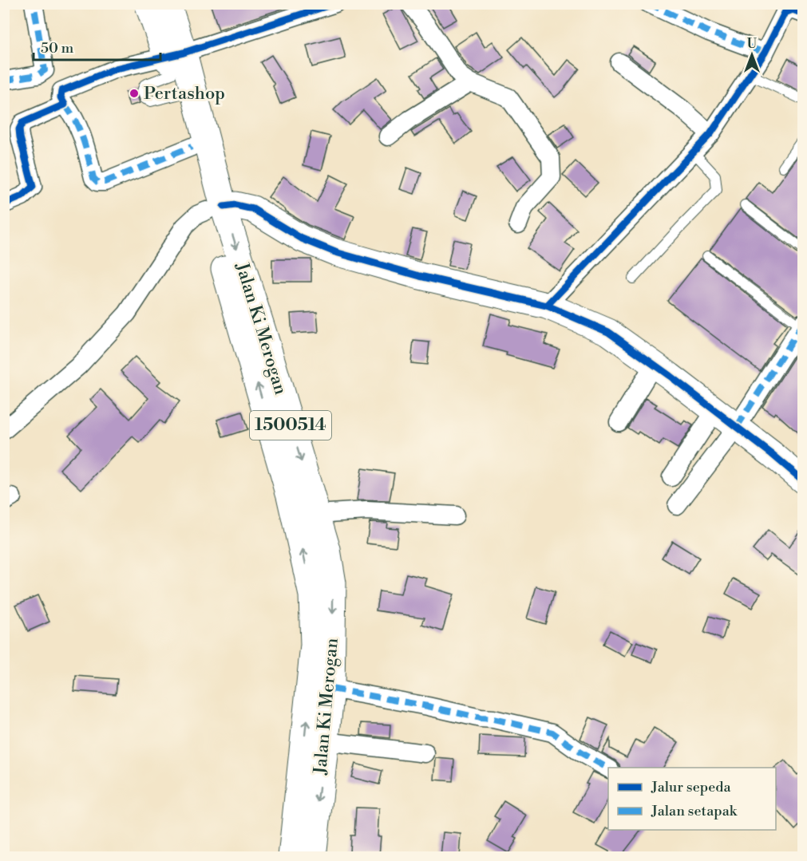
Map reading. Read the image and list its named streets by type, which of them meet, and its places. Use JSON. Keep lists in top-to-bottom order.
{
  "streets": {
    "main road": ["Jalan Ki Merogan", "1500514"]
  },
  "places": ["Pertashop"],
  "legend": ["Jalur sepeda", "Jalan setapak"],
  "scale_bar": "50 m",
  "north": "top"
}
